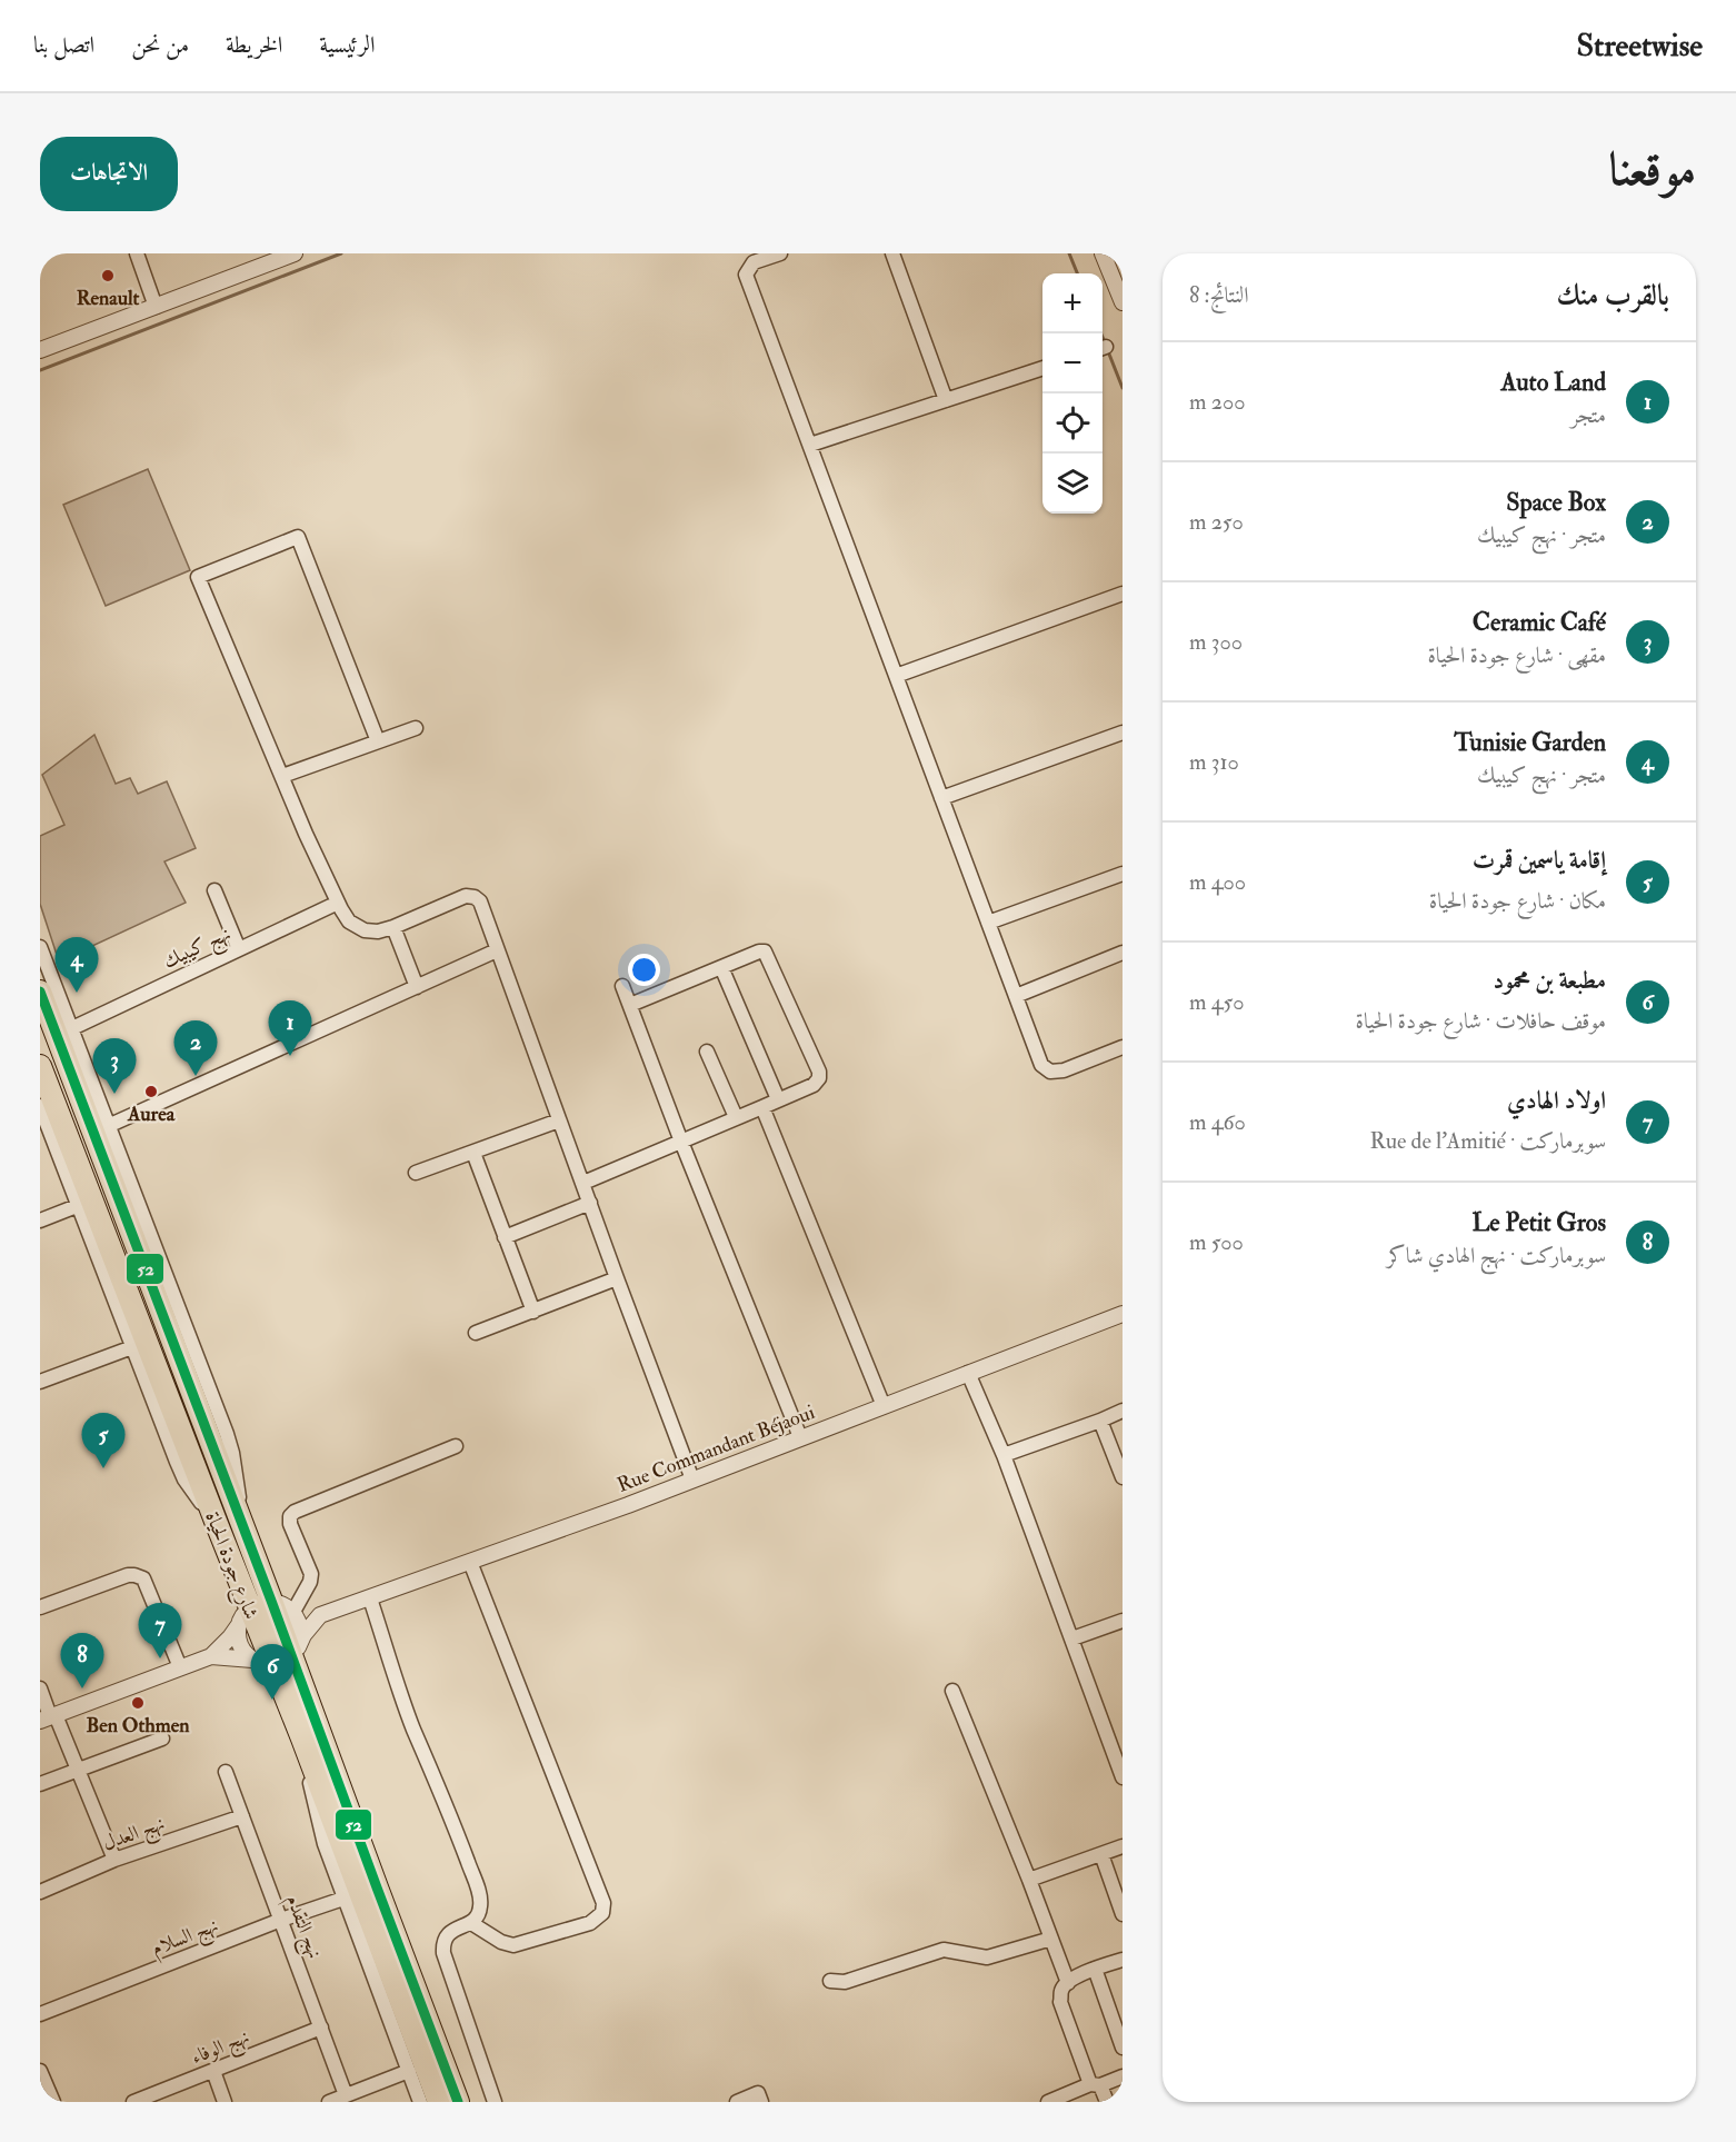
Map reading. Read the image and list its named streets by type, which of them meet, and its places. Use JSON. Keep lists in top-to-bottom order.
{
  "streets": {
    "highway": ["شارع جودة الحياة"],
    "street": [
      "نهج كيبيك",
      "Rue Commandant Béjaoui",
      "نهج العدل",
      "نهج التقدم",
      "نهج السلام",
      "نهج الوفاء"
    ]
  },
  "crossings": [
    ["نهج العدل", "نهج التقدم"],
    ["نهج التقدم", "نهج السلام"],
    ["نهج التقدم", "نهج الوفاء"]
  ],
  "places": ["Renault", "Aurea", "Ben Othmen"],
  "lines": ["transit line 52"],
  "page": {
    "header": "Streetwise",
    "nav": [
      "الرئيسية",
      "الخريطة",
      "من نحن",
      "اتصل بنا"
    ],
    "title": "موقعنا",
    "buttons": "الاتجاهات",
    "heading": ["بالقرب منك", "النتائج: 8"],
    "map_buttons": ["+", "−"],
    "list": [
      {
        "mark": "1",
        "name": "Auto Land",
        "note": "متجر",
        "value": "200 m"
      },
      {
        "mark": "2",
        "name": "Space Box",
        "note": "متجر · نهج كيبيك",
        "value": "250 m"
      },
      {
        "mark": "3",
        "name": "Ceramic Café",
        "note": "مقهى · شارع جودة الحياة",
        "value": "300 m"
      },
      {
        "mark": "4",
        "name": "Tunisie Garden",
        "note": "متجر · نهج كيبيك",
        "value": "310 m"
      },
      {
        "mark": "5",
        "name": "إقامة ياسمين قمرت",
        "note": "مكان · شارع جودة الحياة",
        "value": "400 m"
      },
      {
        "mark": "6",
        "name": "مطبعة بن محمود",
        "note": "موقف حافلات · شارع جودة الحياة",
        "value": "450 m"
      },
      {
        "mark": "7",
        "name": "اولاد الهادي",
        "note": "سوبرماركت · Rue de l'Amitié",
        "value": "460 m"
      },
      {
        "mark": "8",
        "name": "Le Petit Gros",
        "note": "سوبرماركت · نهج الهادي شاكر",
        "value": "500 m"
      }
    ],
    "pins": [
      "4",
      "1",
      "2",
      "3",
      "5",
      "7",
      "8",
      "6"
    ]
  }
}
